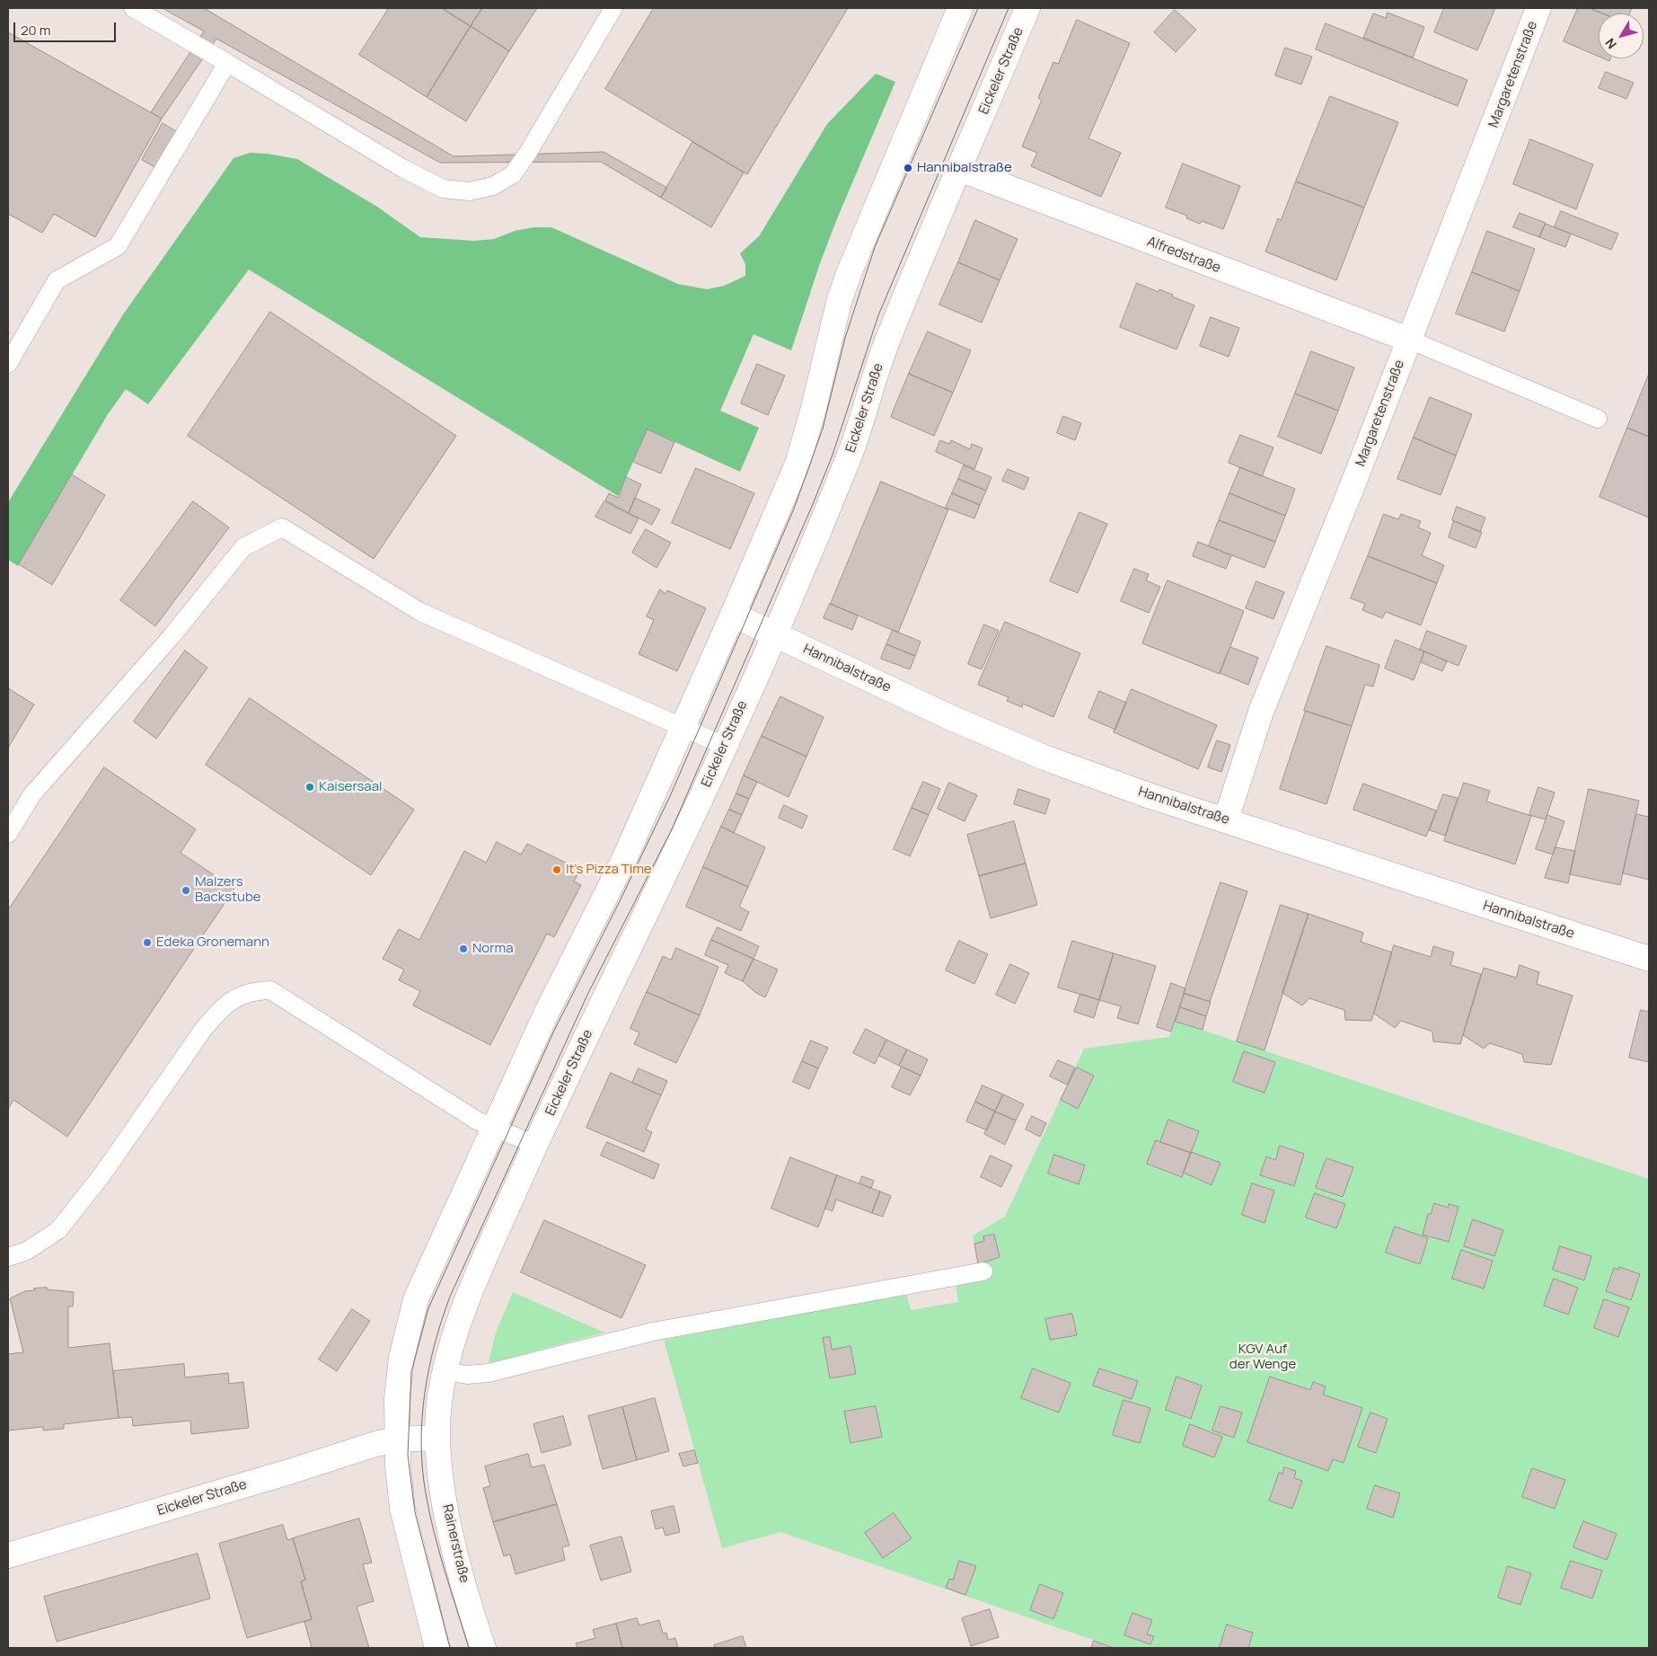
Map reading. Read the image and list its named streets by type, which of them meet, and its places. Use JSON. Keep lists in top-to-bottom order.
{
  "streets": {
    "street": [
      "Eickeler Straße",
      "Margaretenstraße",
      "Alfredstraße",
      "Hannibalstraße",
      "Rainerstraße"
    ]
  },
  "crossings": [
    ["Eickeler Straße", "Alfredstraße"],
    ["Eickeler Straße", "Hannibalstraße"],
    ["Eickeler Straße", "Rainerstraße"],
    ["Margaretenstraße", "Alfredstraße"],
    ["Margaretenstraße", "Hannibalstraße"]
  ],
  "parks": ["KGV Auf der Wenge"],
  "places": [
    "Hannibalstraße",
    "Kaisersaal",
    "It's Pizza Time",
    "Malzers Backstube",
    "Edeka Gronemann",
    "Norma"
  ],
  "scale_bar": "20 m",
  "north": "bottom left"
}
